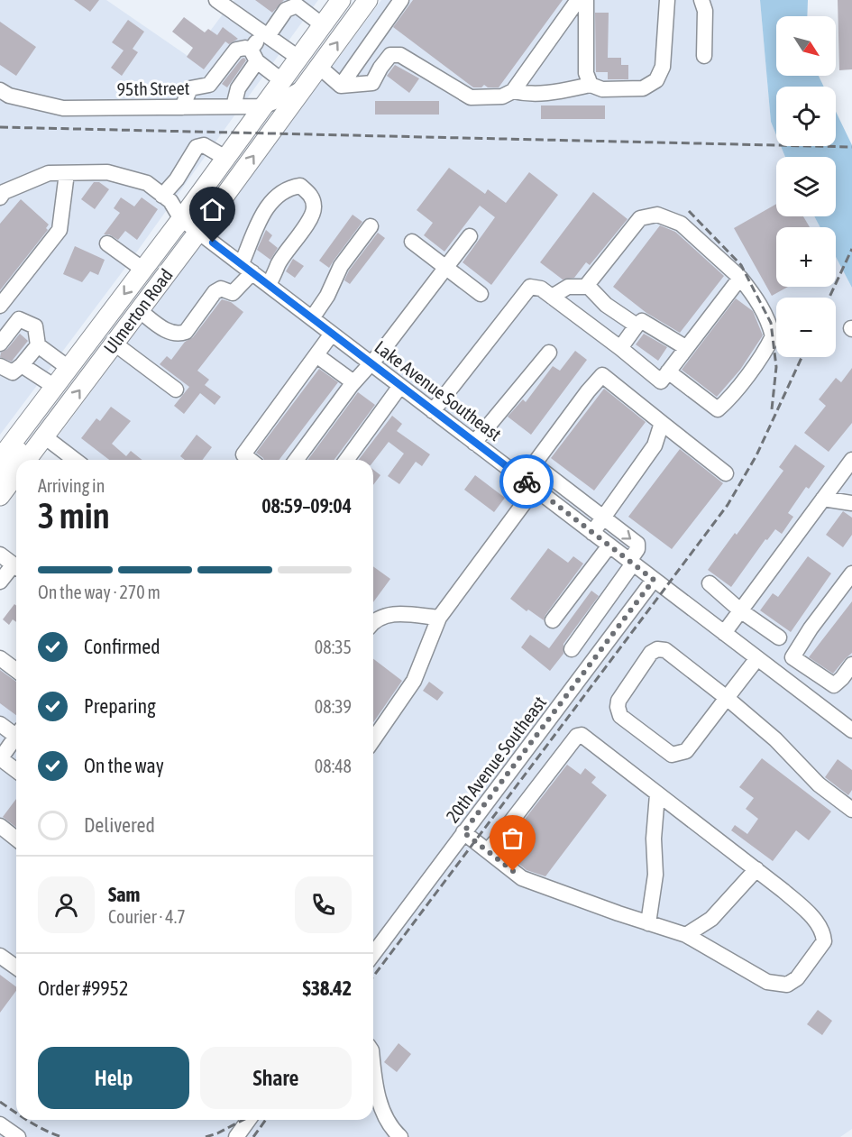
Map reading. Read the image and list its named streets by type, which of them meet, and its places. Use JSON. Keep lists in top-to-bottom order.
{
  "streets": {
    "main road": ["Ulmerton Road"],
    "street": ["95th Street", "Lake Avenue Southeast", "20th Avenue Southeast"]
  },
  "crossings": [
    ["95th Street", "Ulmerton Road"],
    ["Ulmerton Road", "Lake Avenue Southeast"],
    ["Lake Avenue Southeast", "20th Avenue Southeast"]
  ],
  "north": "bottom right",
  "page": {
    "map_buttons": ["+", "−"],
    "heading": ["3 min", "Arriving in", "08:59–09:04"],
    "panel": [
      "Sam",
      "Courier · 4.7",
      "Order #9952",
      "$38.42"
    ],
    "bar": "On the way · 270 m",
    "list": [
      ["Confirmed", "08:35"],
      ["Preparing", "08:39"],
      ["On the way", "08:48"],
      "Delivered"
    ],
    "buttons": ["Help", "Share"]
  }
}
